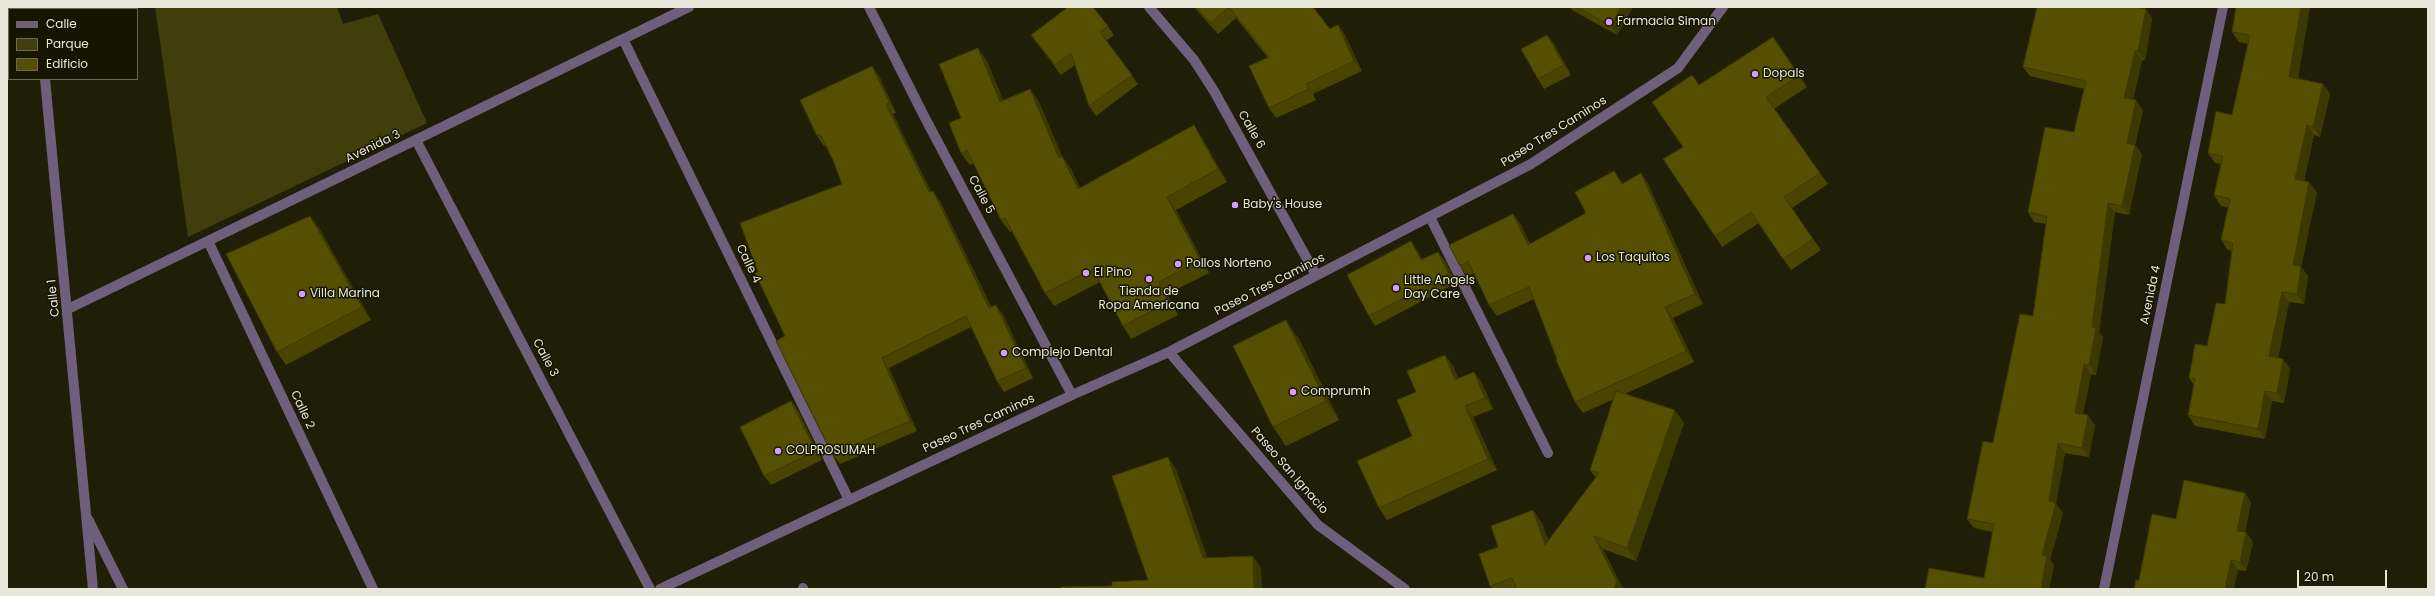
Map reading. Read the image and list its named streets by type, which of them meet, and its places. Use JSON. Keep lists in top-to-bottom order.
{
  "streets": {
    "street": [
      "Calle 6",
      "Paseo Tres Caminos",
      "Avenida 3",
      "Calle 5",
      "Calle 4",
      "Avenida 4",
      "Calle 1",
      "Calle 3",
      "Calle 2",
      "Paseo San Ignacio"
    ]
  },
  "crossings": [
    ["Calle 6", "Paseo Tres Caminos"],
    ["Paseo Tres Caminos", "Calle 5"],
    ["Paseo Tres Caminos", "Calle 4"],
    ["Paseo Tres Caminos", "Paseo San Ignacio"],
    ["Avenida 3", "Calle 4"],
    ["Avenida 3", "Calle 1"],
    ["Avenida 3", "Calle 3"],
    ["Avenida 3", "Calle 2"]
  ],
  "places": [
    "Farmacia Siman",
    "Dopals",
    "Baby's House",
    "Los Taquitos",
    "Pollos Norteno",
    "El Pino",
    "Tienda de Ropa Americana",
    "Little Angels Day Care",
    "Villa Marina",
    "Complejo Dental",
    "Comprumh",
    "COLPROSUMAH"
  ],
  "legend": ["Calle", "Parque", "Edificio"],
  "scale_bar": "20 m"
}
